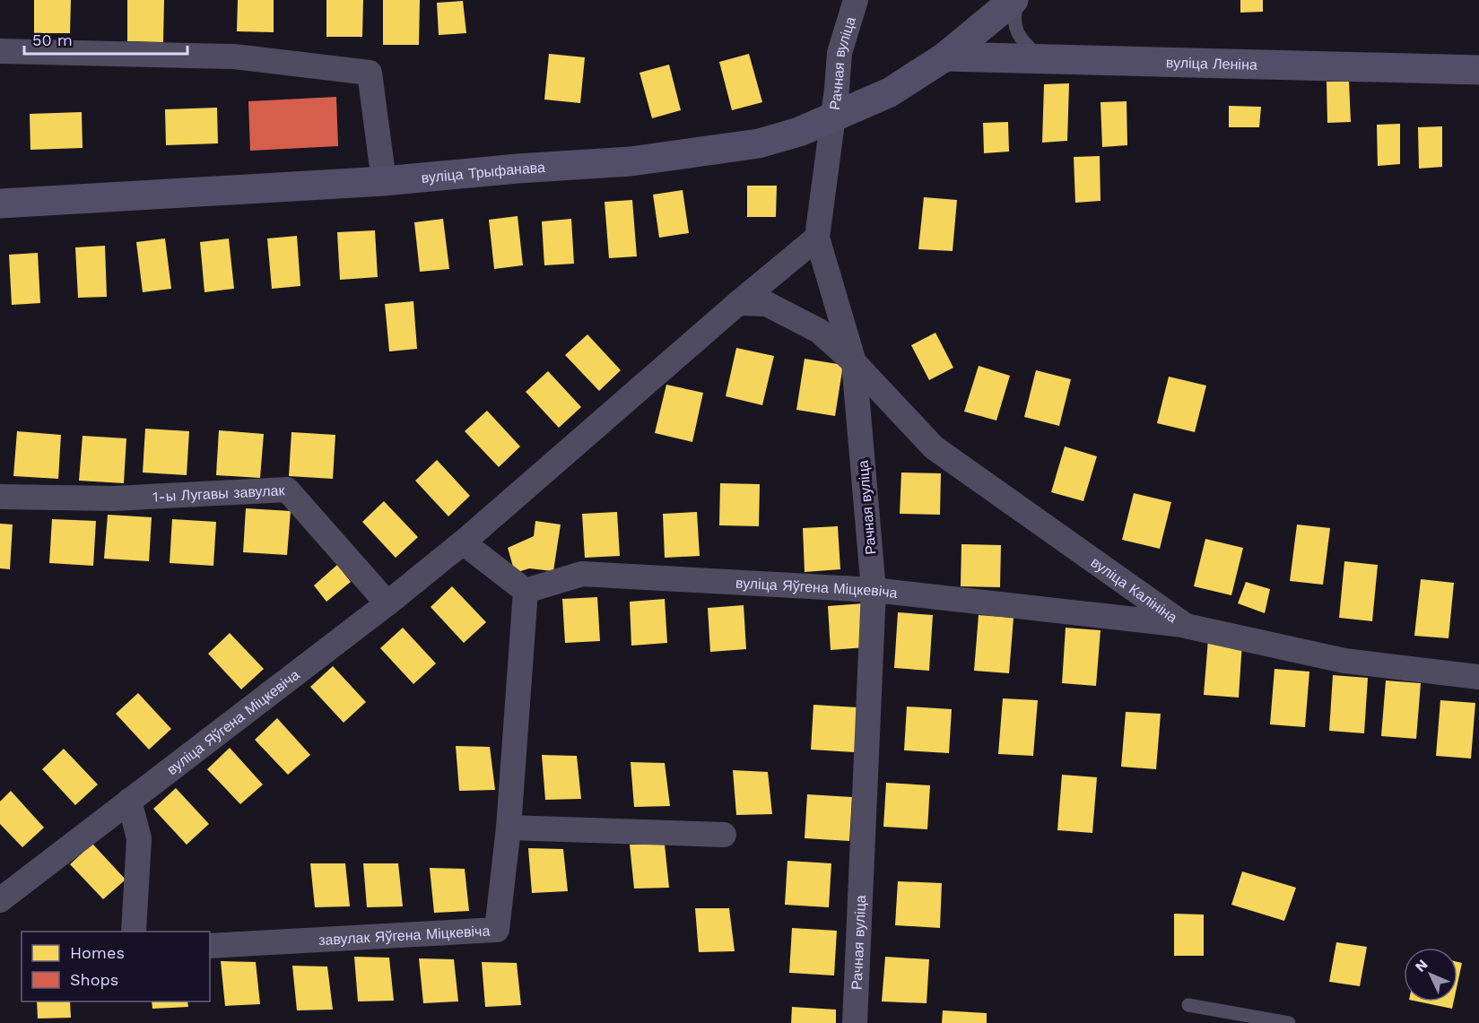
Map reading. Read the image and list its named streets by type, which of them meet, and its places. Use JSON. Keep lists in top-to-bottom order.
{
  "streets": {
    "street": [
      "Рачная вуліца",
      "вуліца Леніна",
      "вуліца Трыфанава",
      "1-ы Лугавы завулак",
      "вуліца Яўгена Міцкевіча",
      "вуліца Калініна",
      "завулак Яўгена Міцкевіча"
    ]
  },
  "crossings": [
    ["Рачная вуліца", "вуліца Трыфанава"],
    ["Рачная вуліца", "вуліца Яўгена Міцкевіча"],
    ["Рачная вуліца", "вуліца Калініна"],
    ["вуліца Леніна", "вуліца Трыфанава"],
    ["1-ы Лугавы завулак", "вуліца Яўгена Міцкевіча"],
    ["вуліца Яўгена Міцкевіча", "вуліца Калініна"],
    ["вуліца Яўгена Міцкевіча", "завулак Яўгена Міцкевіча"]
  ],
  "legend": ["Homes", "Shops"],
  "scale_bar": "50 m",
  "north": "top left"
}
